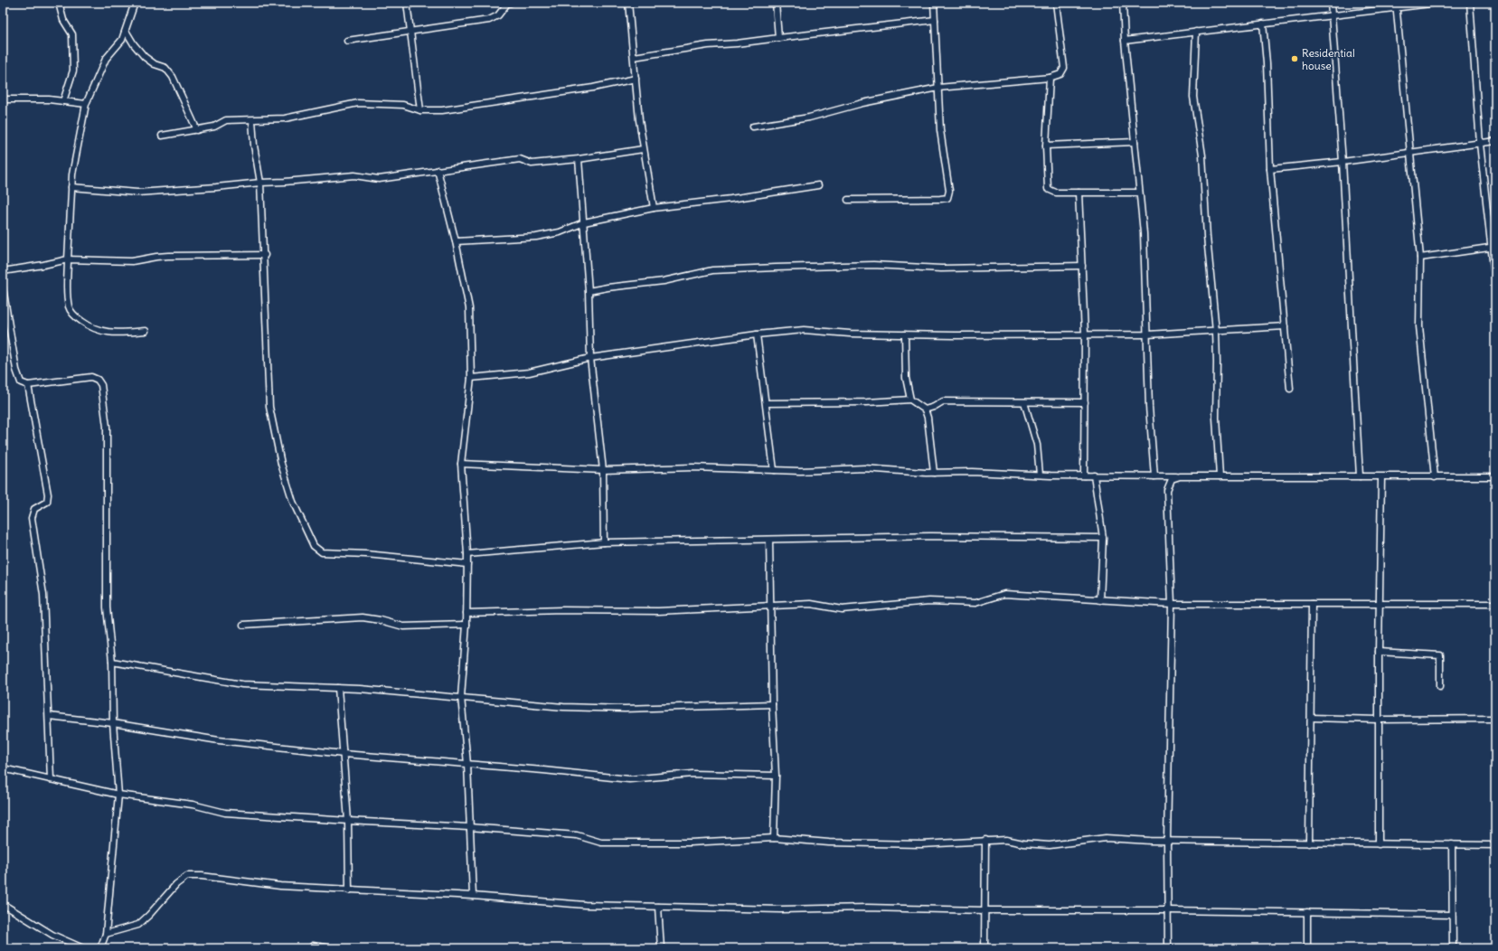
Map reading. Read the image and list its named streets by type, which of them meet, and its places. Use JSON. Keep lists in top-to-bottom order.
{
  "places": ["Residential house"]
}
